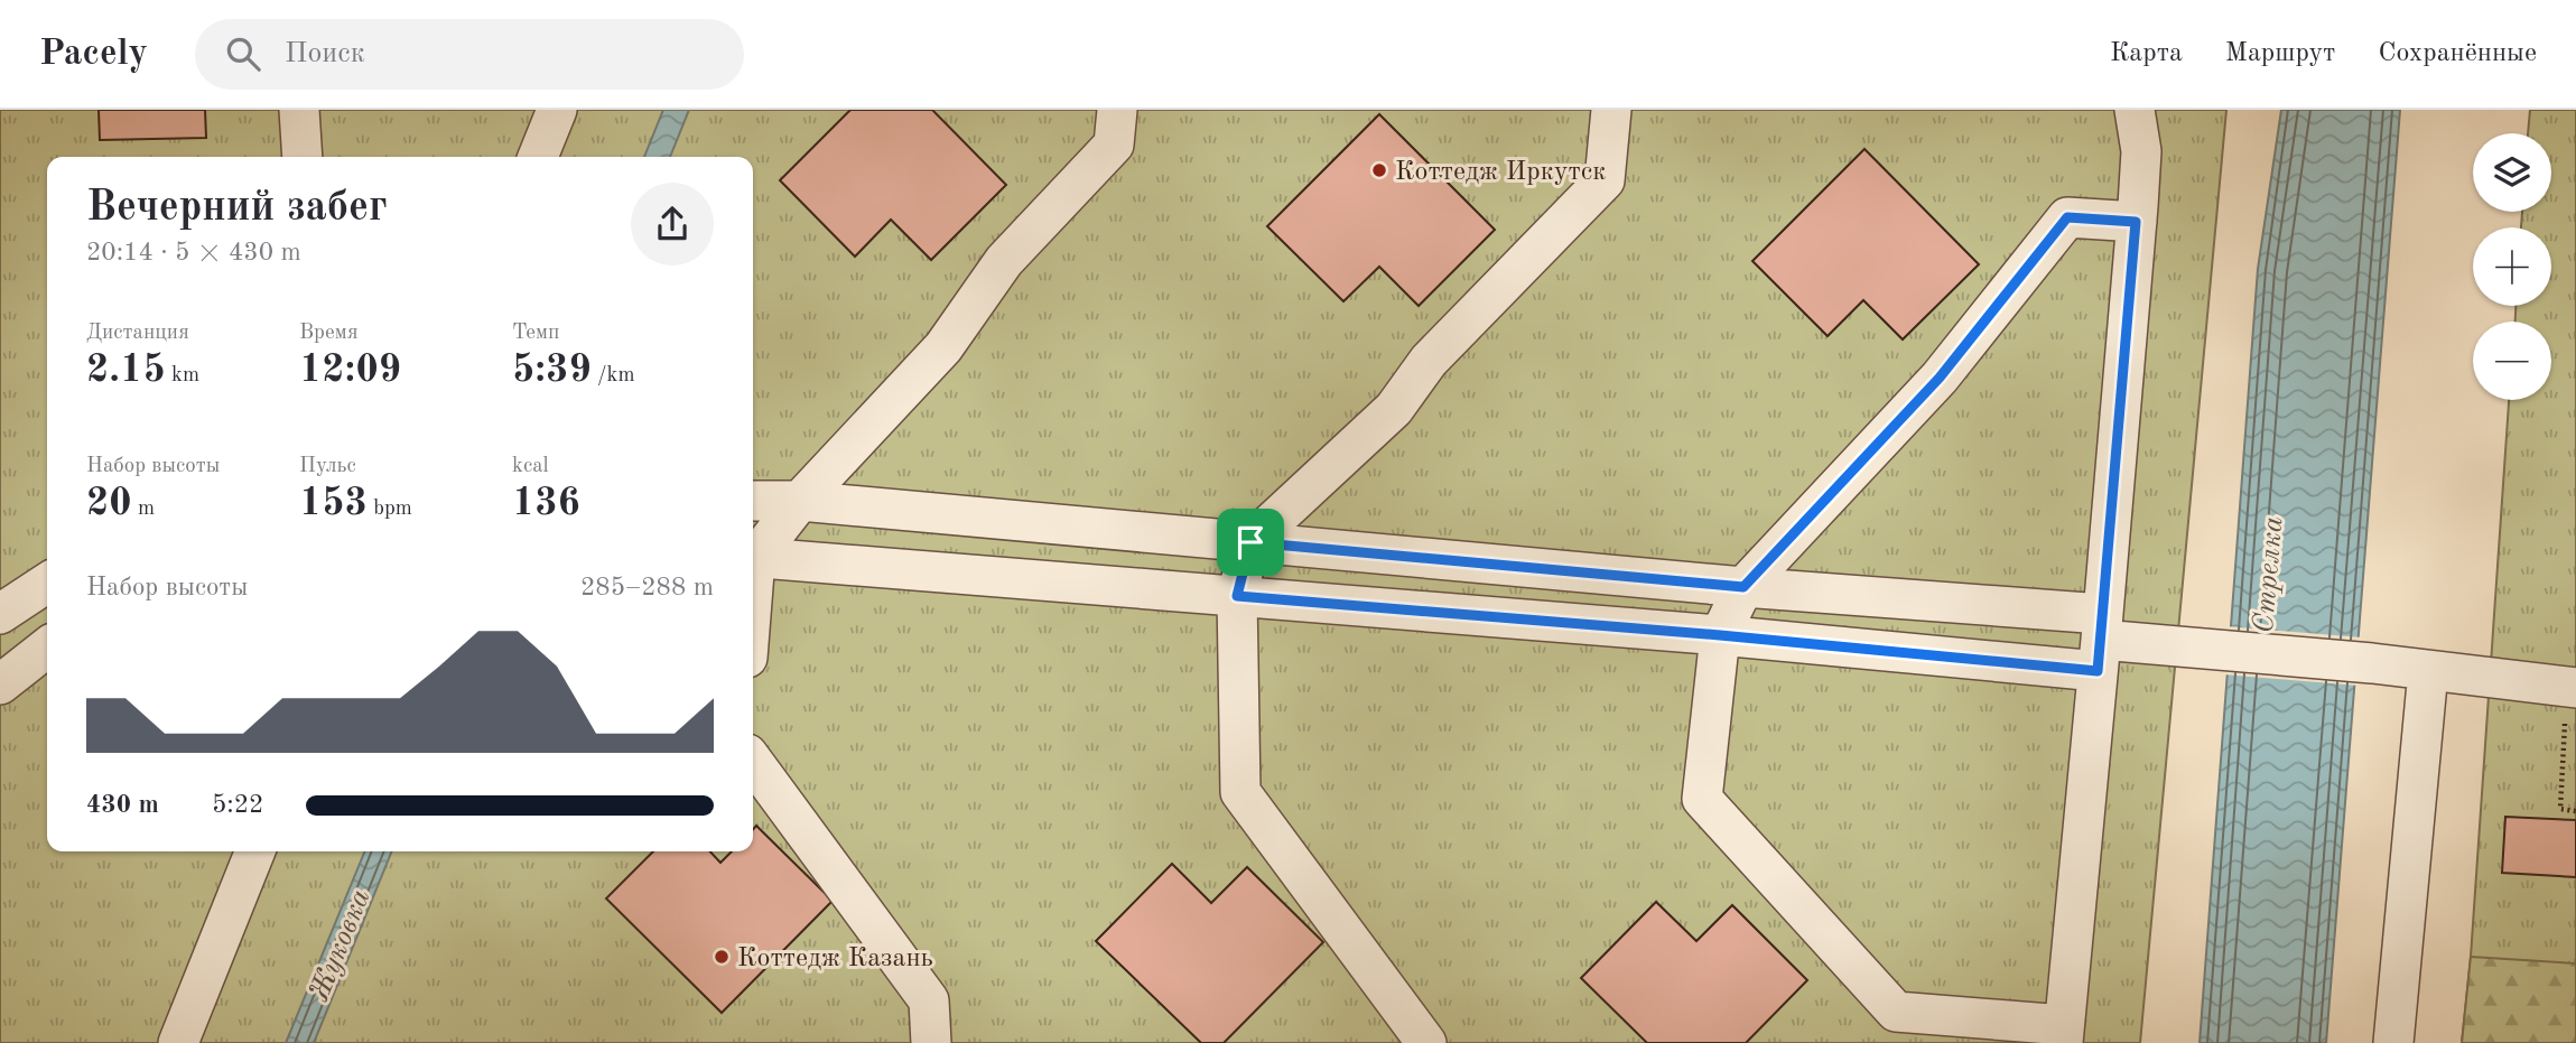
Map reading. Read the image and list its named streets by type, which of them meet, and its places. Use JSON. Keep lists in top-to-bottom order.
{
  "water": ["Стрелка", "Жуковка"],
  "places": ["Коттедж Иркутск", "Коттедж Казань"],
  "page": {
    "header": "Pacely",
    "search": "Поиск",
    "nav": ["Карта", "Маршрут", "Сохранённые"],
    "map_buttons": ["+", "−"],
    "heading": ["Вечерний забег", "20:14 · 5 × 430 m"],
    "stats": [
      ["Дистанция", "2.15 km"],
      ["Время", "12:09"],
      ["Темп", "5:39 /km"],
      ["Набор высоты", "20 m"],
      ["Пульс", "153 bpm"],
      ["kcal", "136"]
    ],
    "chart": ["Набор высоты", "285–288 m"],
    "list": [
      {
        "name": "430 m",
        "note": "5:22"
      }
    ]
  }
}
